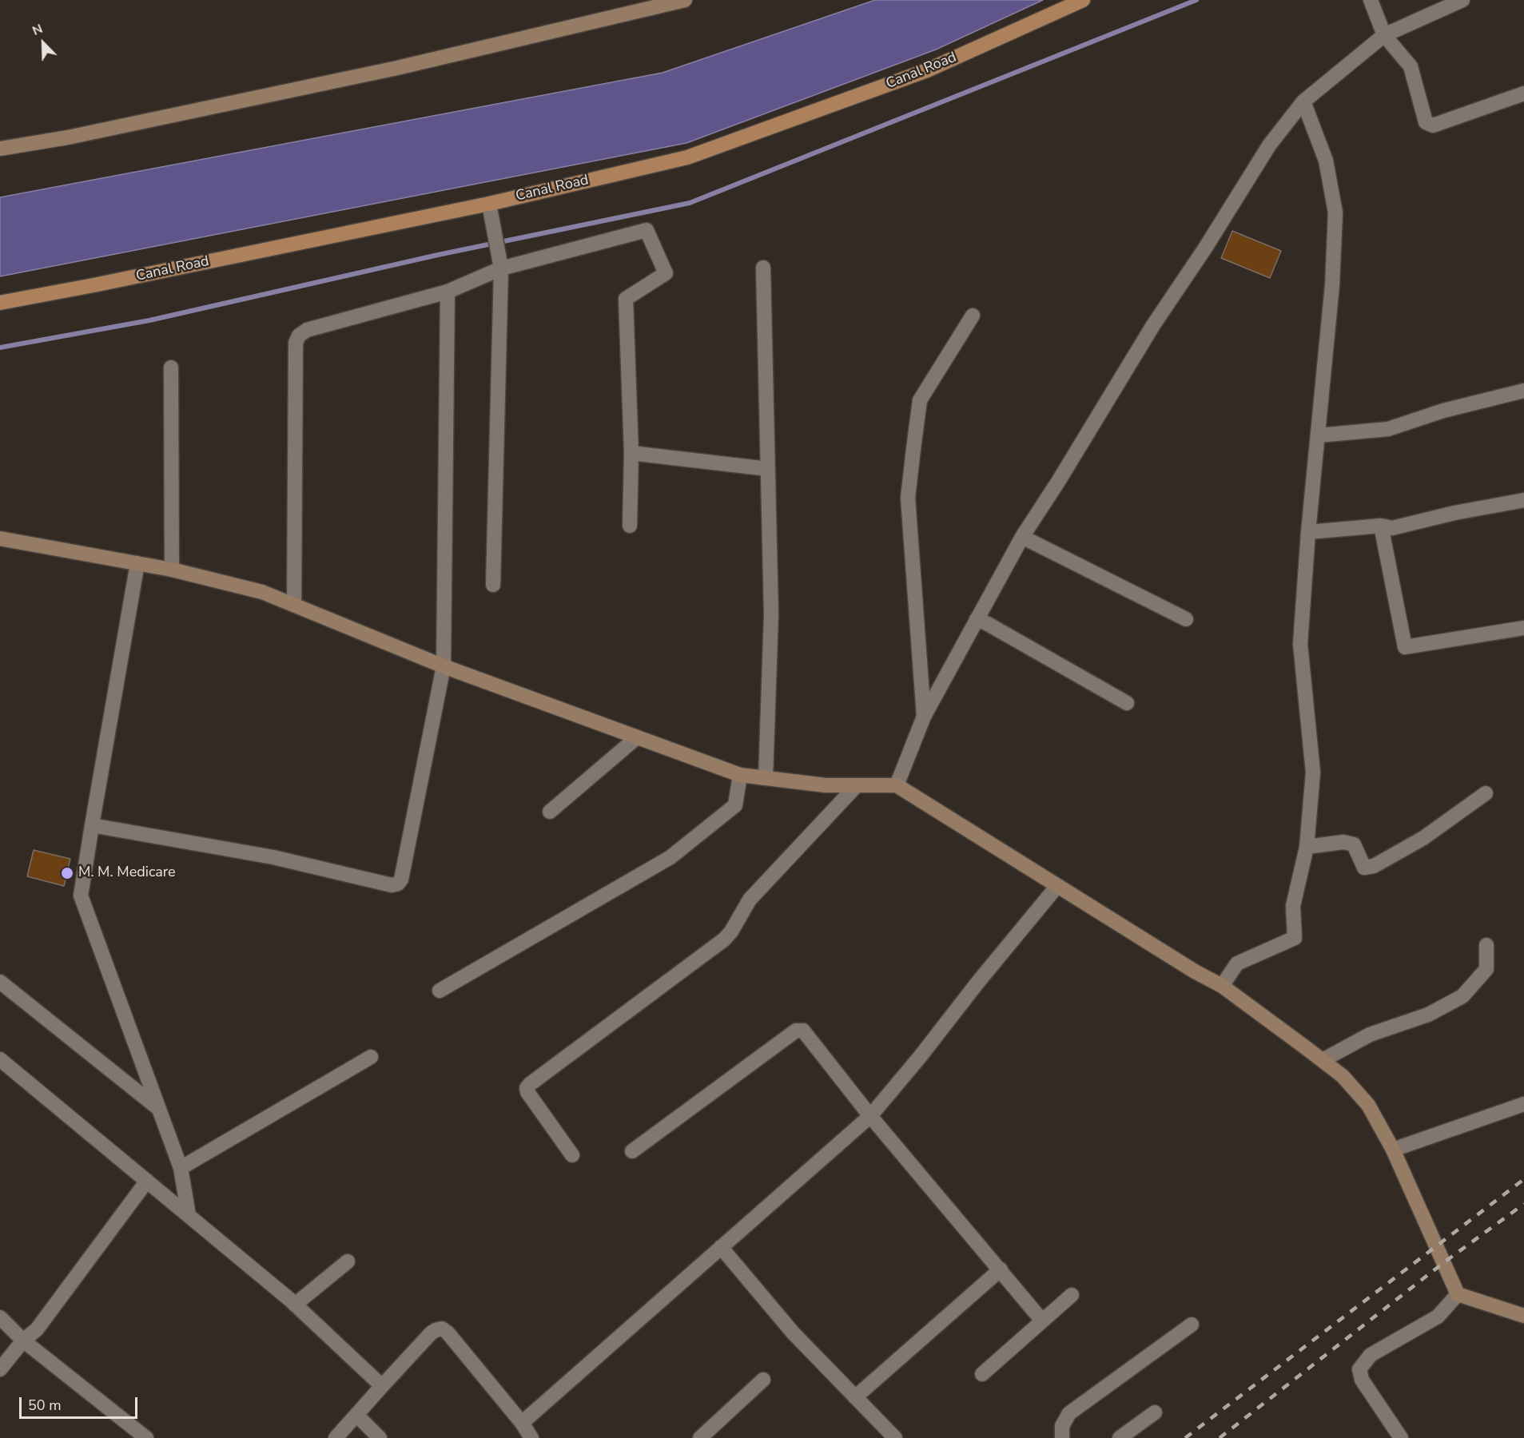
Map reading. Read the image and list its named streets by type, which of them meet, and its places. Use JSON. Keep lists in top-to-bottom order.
{
  "streets": {
    "main road": ["Canal Road"]
  },
  "places": ["M. M. Medicare"],
  "scale_bar": "50 m",
  "north": "top left"
}
